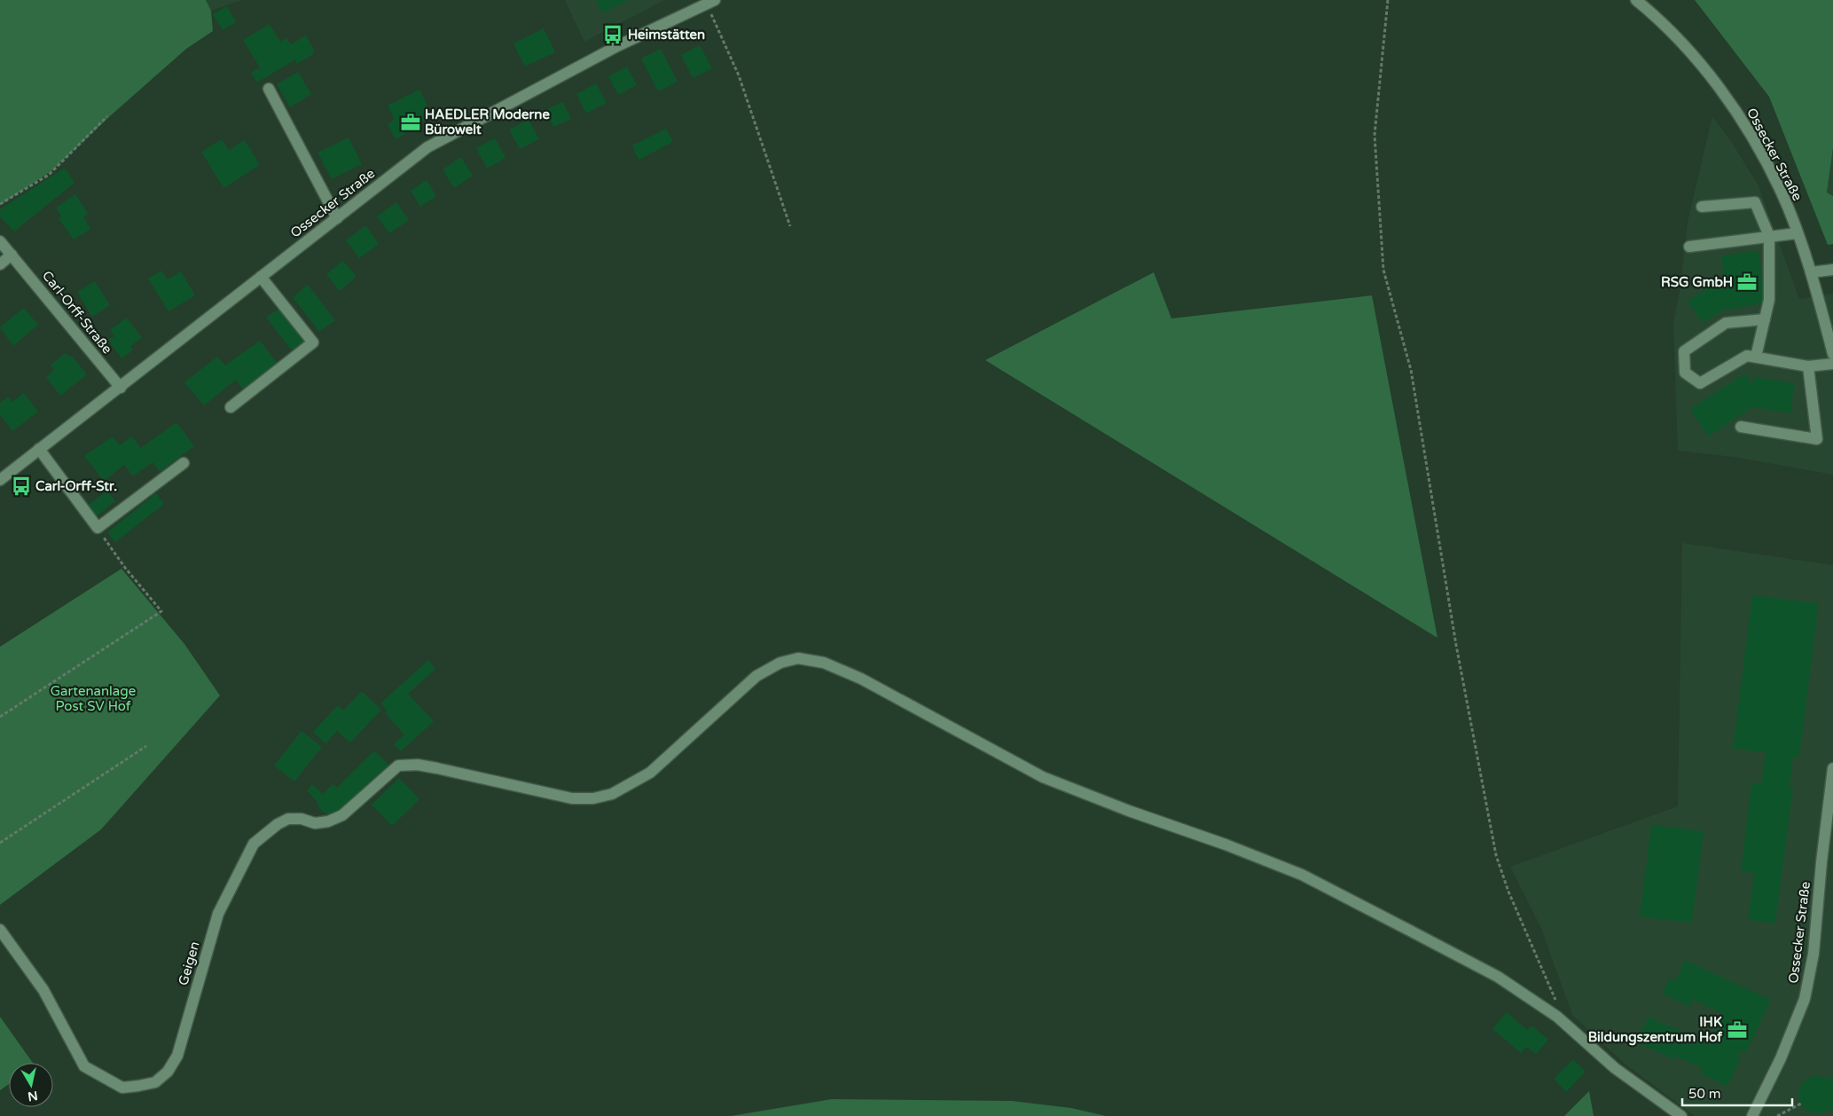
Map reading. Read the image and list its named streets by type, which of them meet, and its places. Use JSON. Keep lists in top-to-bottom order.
{
  "streets": {
    "street": ["Ossecker Straße", "Carl-Orff-Straße", "Geigen"]
  },
  "crossings": [
    ["Ossecker Straße", "Carl-Orff-Straße"]
  ],
  "parks": ["Gartenanlage Post SV Hof"],
  "places": {
    "bus stop": ["Heimstätten", "Carl-Orff-Str."],
    "office": ["HAEDLER Moderne Bürowelt", "RSG GmbH", "IHK Bildungszentrum Hof"]
  },
  "scale_bar": "50 m",
  "north": "bottom"
}
